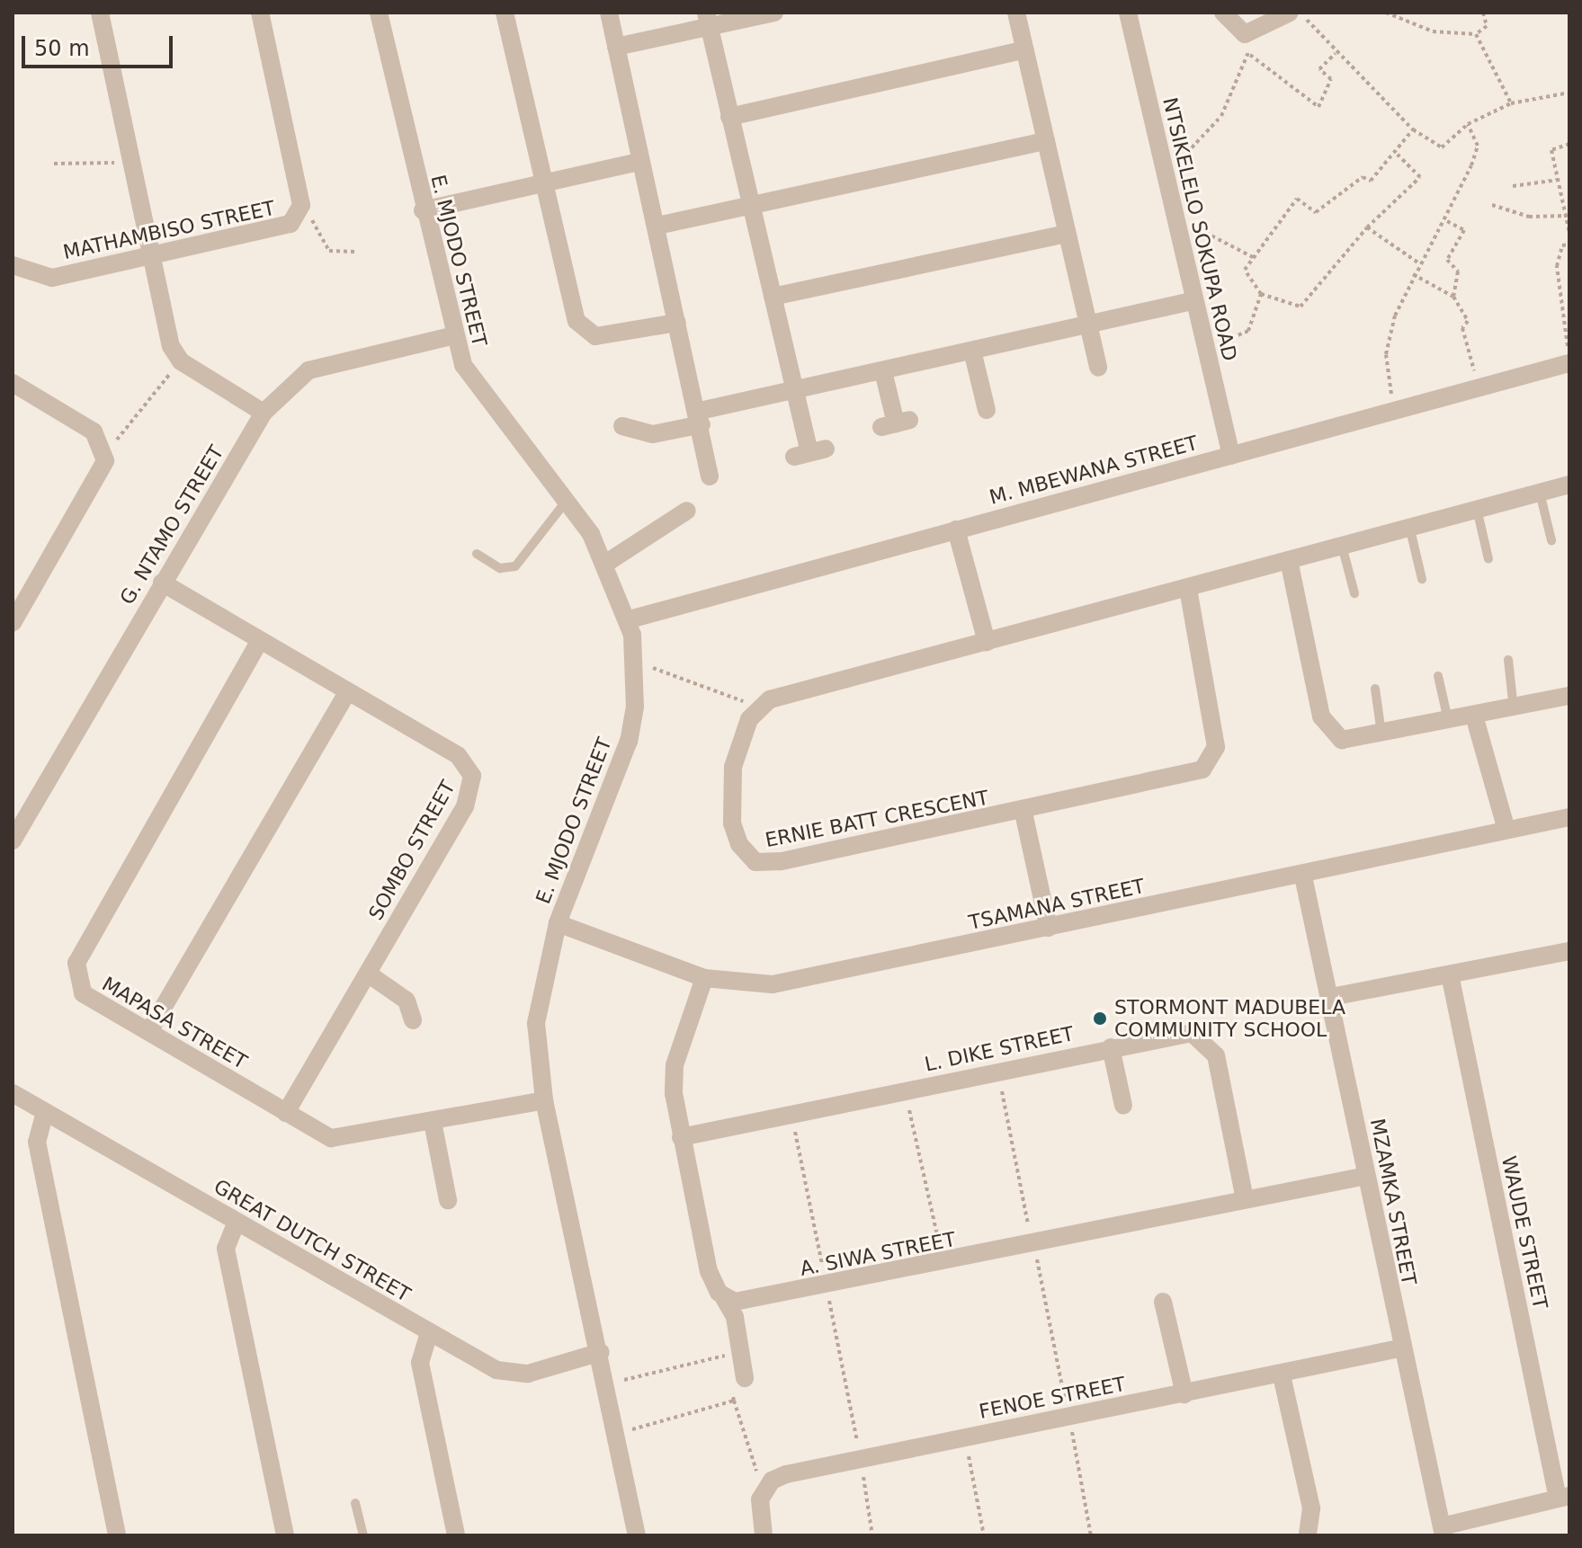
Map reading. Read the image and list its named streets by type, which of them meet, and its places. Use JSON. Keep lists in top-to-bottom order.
{
  "streets": {
    "street": [
      "NTSIKELELO SOKUPA ROAD",
      "MATHAMBISO STREET",
      "E. MJODO STREET",
      "M. MBEWANA STREET",
      "G. NTAMO STREET",
      "ERNIE BATT CRESCENT",
      "SOMBO STREET",
      "TSAMANA STREET",
      "MAPASA STREET",
      "L. DIKE STREET",
      "MZAMKA STREET",
      "WAUDE STREET",
      "GREAT DUTCH STREET",
      "A. SIWA STREET",
      "FENOE STREET"
    ]
  },
  "crossings": [
    ["NTSIKELELO SOKUPA ROAD", "M. MBEWANA STREET"],
    ["E. MJODO STREET", "M. MBEWANA STREET"],
    ["E. MJODO STREET", "G. NTAMO STREET"],
    ["E. MJODO STREET", "TSAMANA STREET"],
    ["E. MJODO STREET", "MAPASA STREET"],
    ["E. MJODO STREET", "GREAT DUTCH STREET"],
    ["G. NTAMO STREET", "SOMBO STREET"],
    ["SOMBO STREET", "MAPASA STREET"],
    ["TSAMANA STREET", "MZAMKA STREET"],
    ["L. DIKE STREET", "A. SIWA STREET"],
    ["MZAMKA STREET", "A. SIWA STREET"],
    ["MZAMKA STREET", "FENOE STREET"]
  ],
  "places": ["STORMONT MADUBELA COMMUNITY SCHOOL"],
  "scale_bar": "50 m"
}
